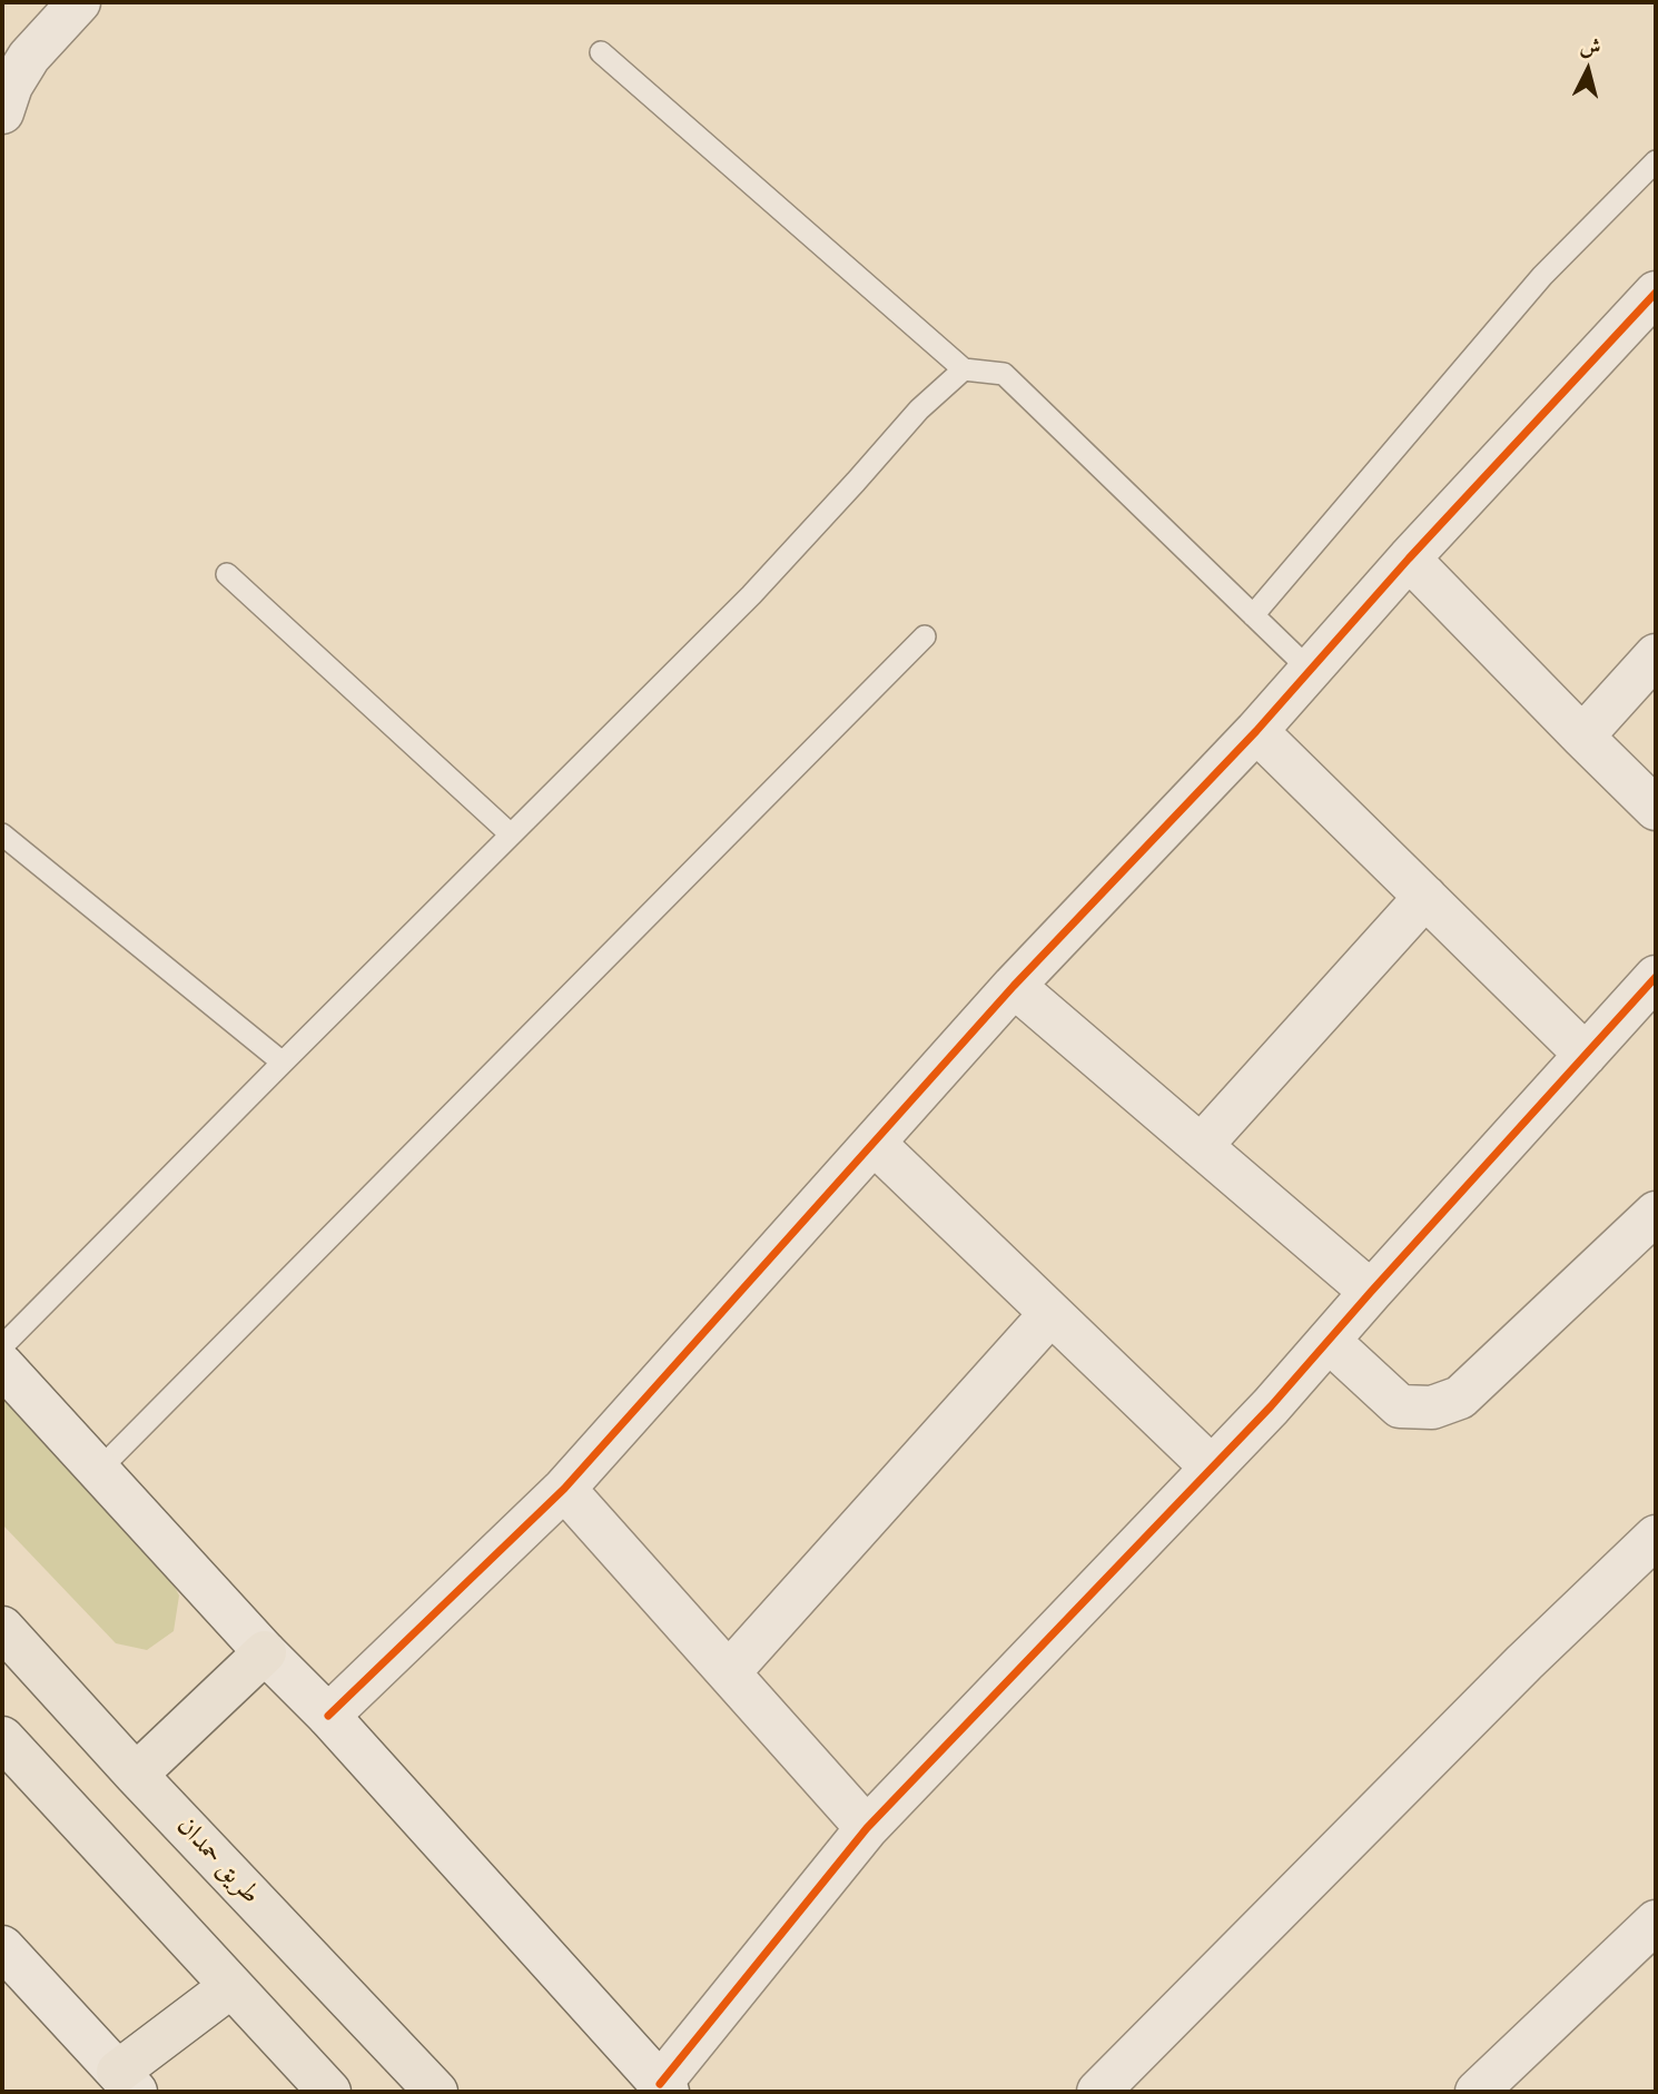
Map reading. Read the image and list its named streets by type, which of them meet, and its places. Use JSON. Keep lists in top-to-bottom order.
{
  "streets": {
    "highway": ["طريق حمدان"]
  },
  "north": "top"
}
